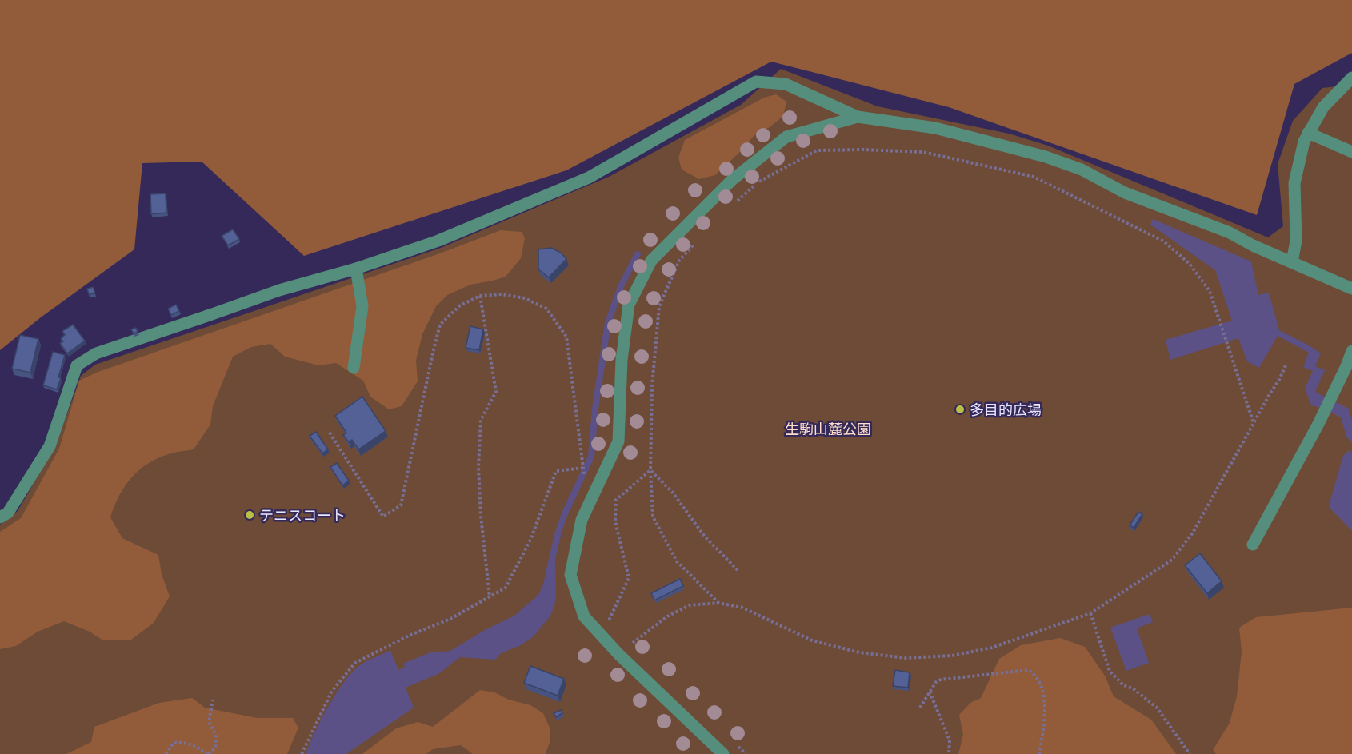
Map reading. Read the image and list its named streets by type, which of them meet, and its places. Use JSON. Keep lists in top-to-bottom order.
{
  "parks": ["生駒山麓公園"],
  "places": ["多目的広場", "テニスコート"]
}
